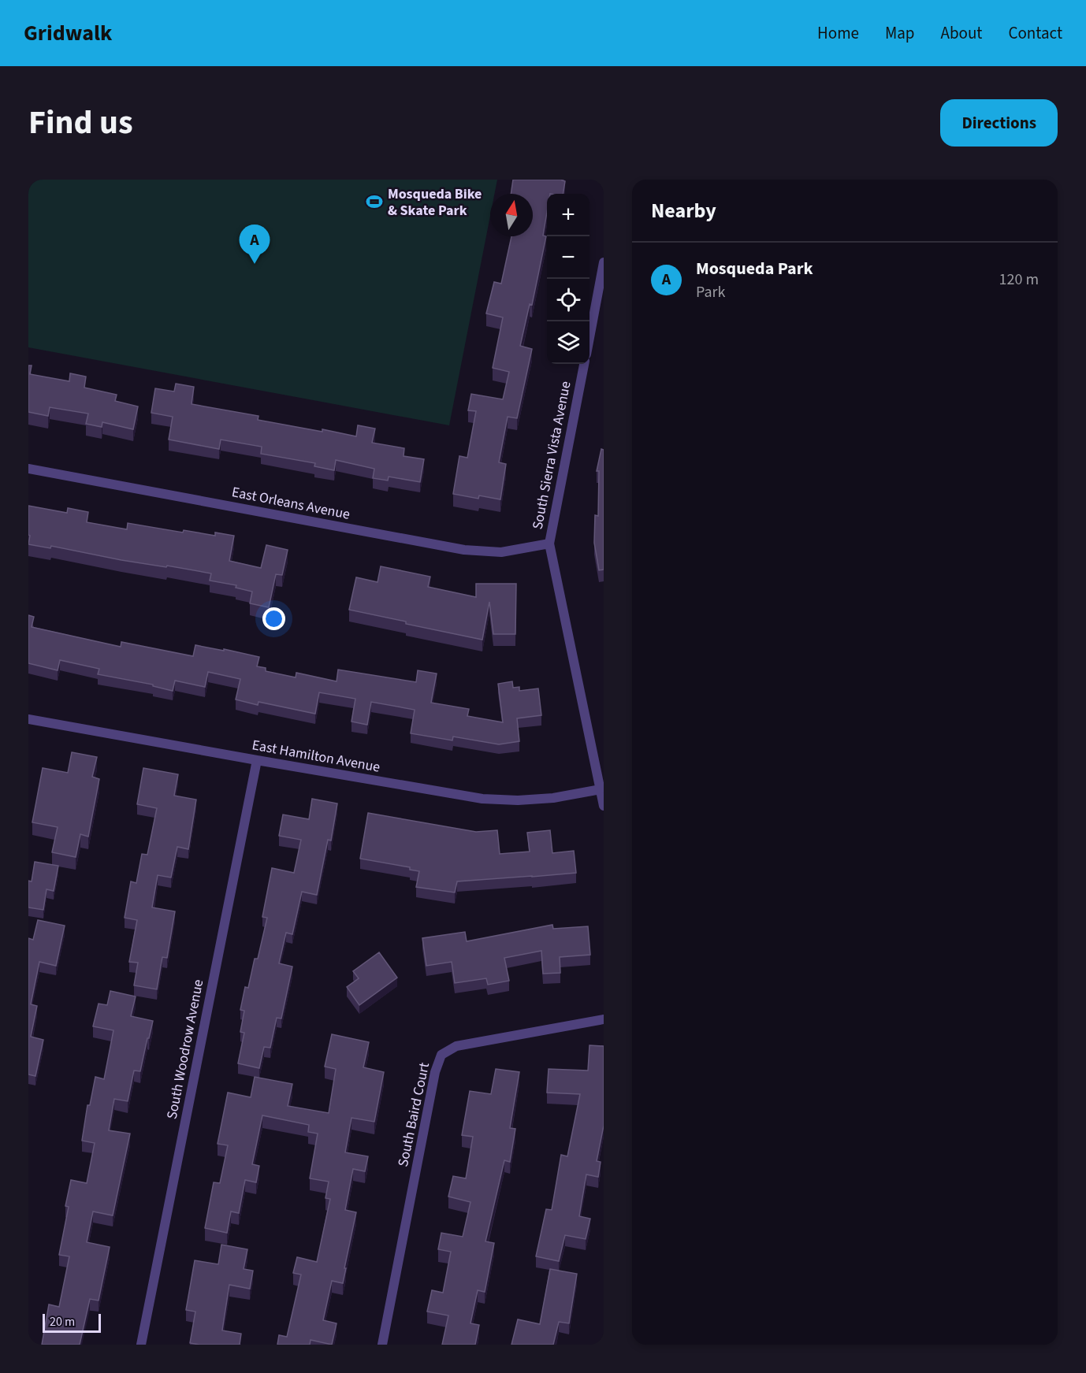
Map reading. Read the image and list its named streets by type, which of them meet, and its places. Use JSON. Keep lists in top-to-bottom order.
{
  "streets": {
    "street": [
      "South Sierra Vista Avenue",
      "East Orleans Avenue",
      "East Hamilton Avenue",
      "South Woodrow Avenue",
      "South Baird Court"
    ]
  },
  "crossings": [
    ["South Sierra Vista Avenue", "East Orleans Avenue"],
    ["South Sierra Vista Avenue", "East Hamilton Avenue"],
    ["East Hamilton Avenue", "South Woodrow Avenue"]
  ],
  "places": {
    "sports": ["Mosqueda Bike & Skate Park"]
  },
  "scale_bar": "20 m",
  "north": "top",
  "page": {
    "header": "Gridwalk",
    "nav": [
      "Home",
      "Map",
      "About",
      "Contact"
    ],
    "title": "Find us",
    "buttons": "Directions",
    "heading": "Nearby",
    "map_buttons": ["+", "−"],
    "pins": "A",
    "list": [
      {
        "mark": "A",
        "name": "Mosqueda Park",
        "note": "Park",
        "value": "120 m"
      }
    ],
    "scale": "20 m"
  }
}
